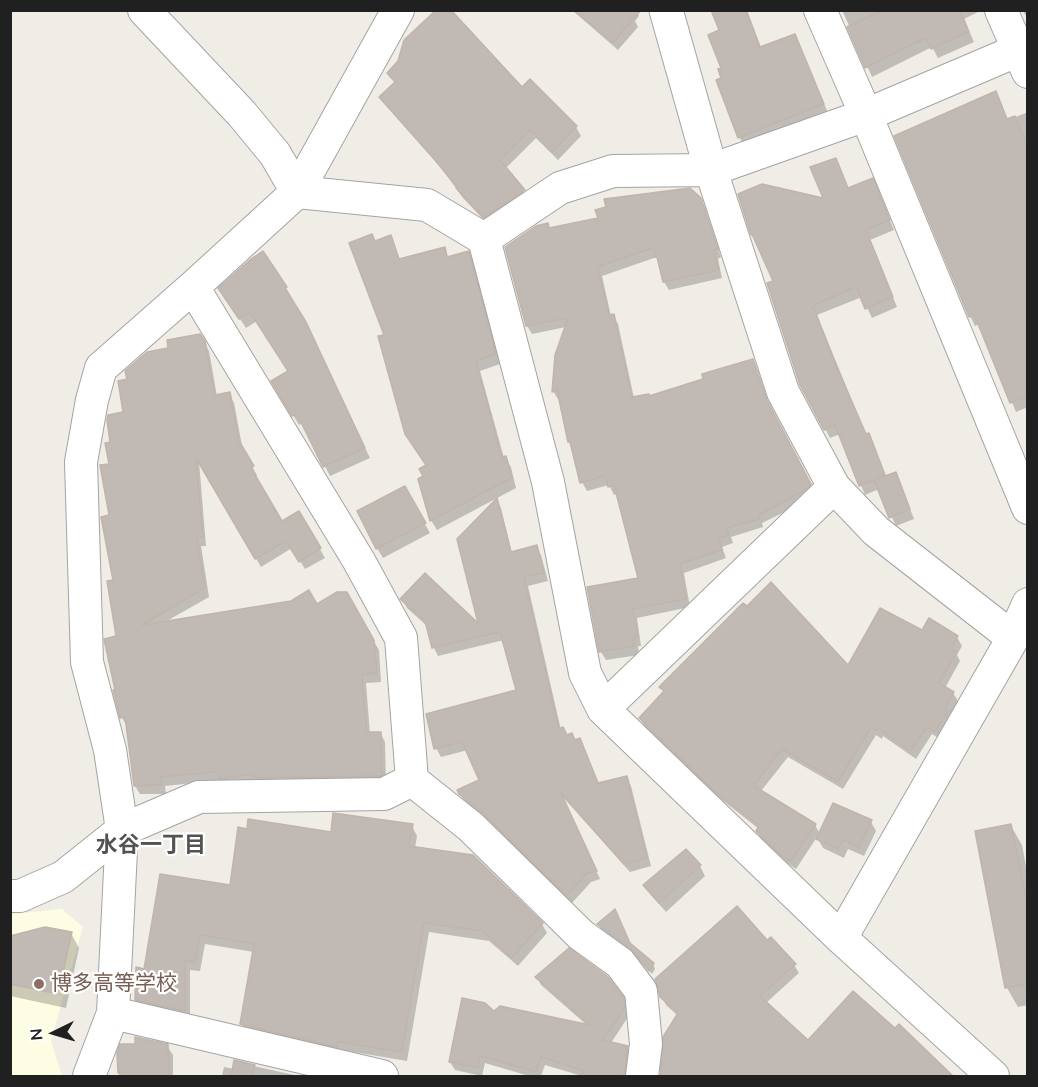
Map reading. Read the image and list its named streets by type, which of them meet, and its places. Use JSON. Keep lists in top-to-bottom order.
{
  "districts": ["水谷一丁目"],
  "places": ["博多高等学校"],
  "north": "left"
}
